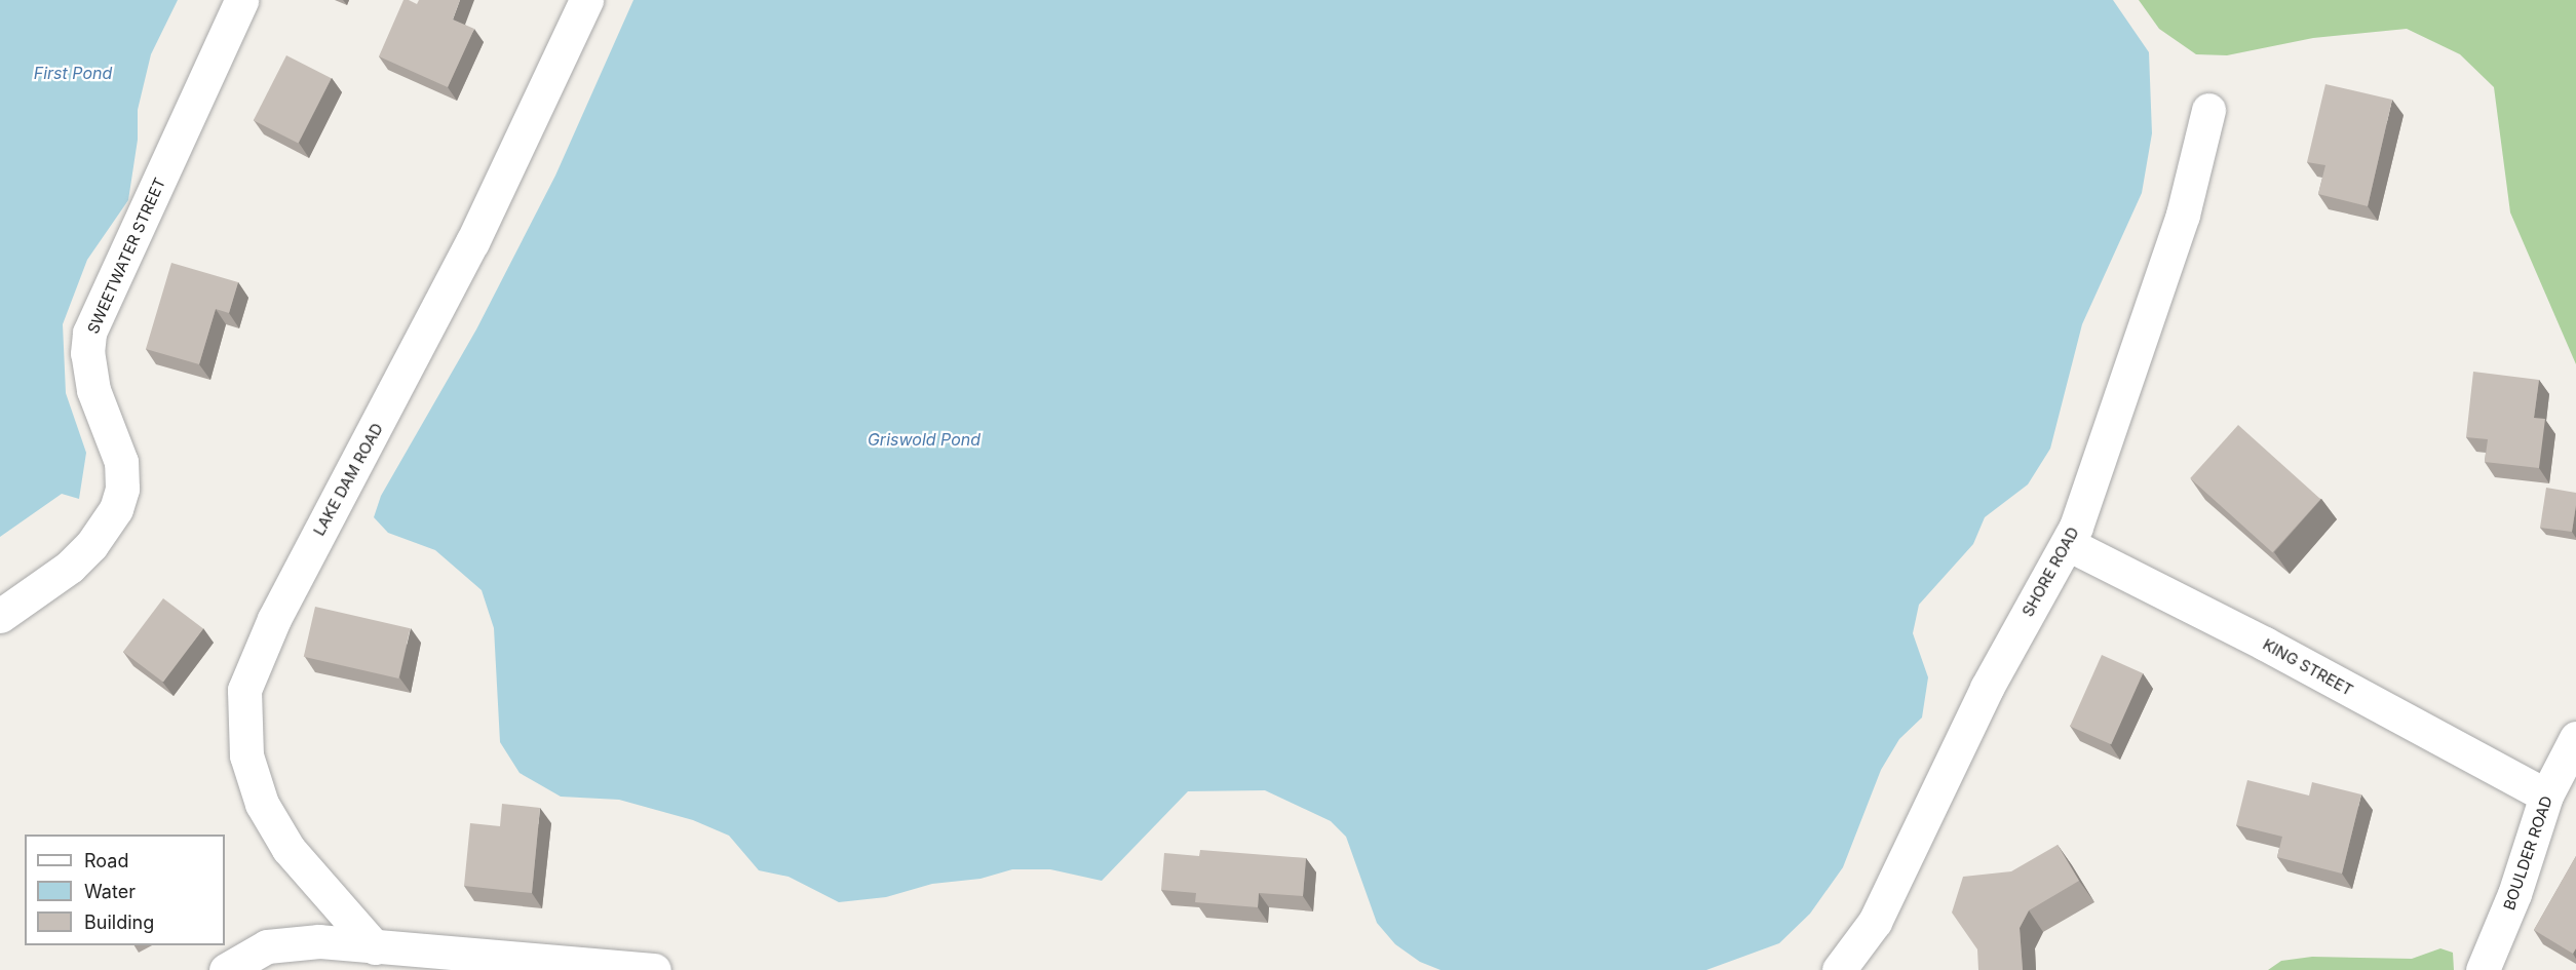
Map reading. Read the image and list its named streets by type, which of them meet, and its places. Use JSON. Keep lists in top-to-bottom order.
{
  "streets": {
    "street": [
      "SWEETWATER STREET",
      "LAKE DAM ROAD",
      "SHORE ROAD",
      "KING STREET",
      "BOULDER ROAD"
    ]
  },
  "crossings": [
    ["SHORE ROAD", "KING STREET"],
    ["KING STREET", "BOULDER ROAD"]
  ],
  "water": ["First Pond", "Griswold Pond"],
  "legend": ["Road", "Water", "Building"]
}
